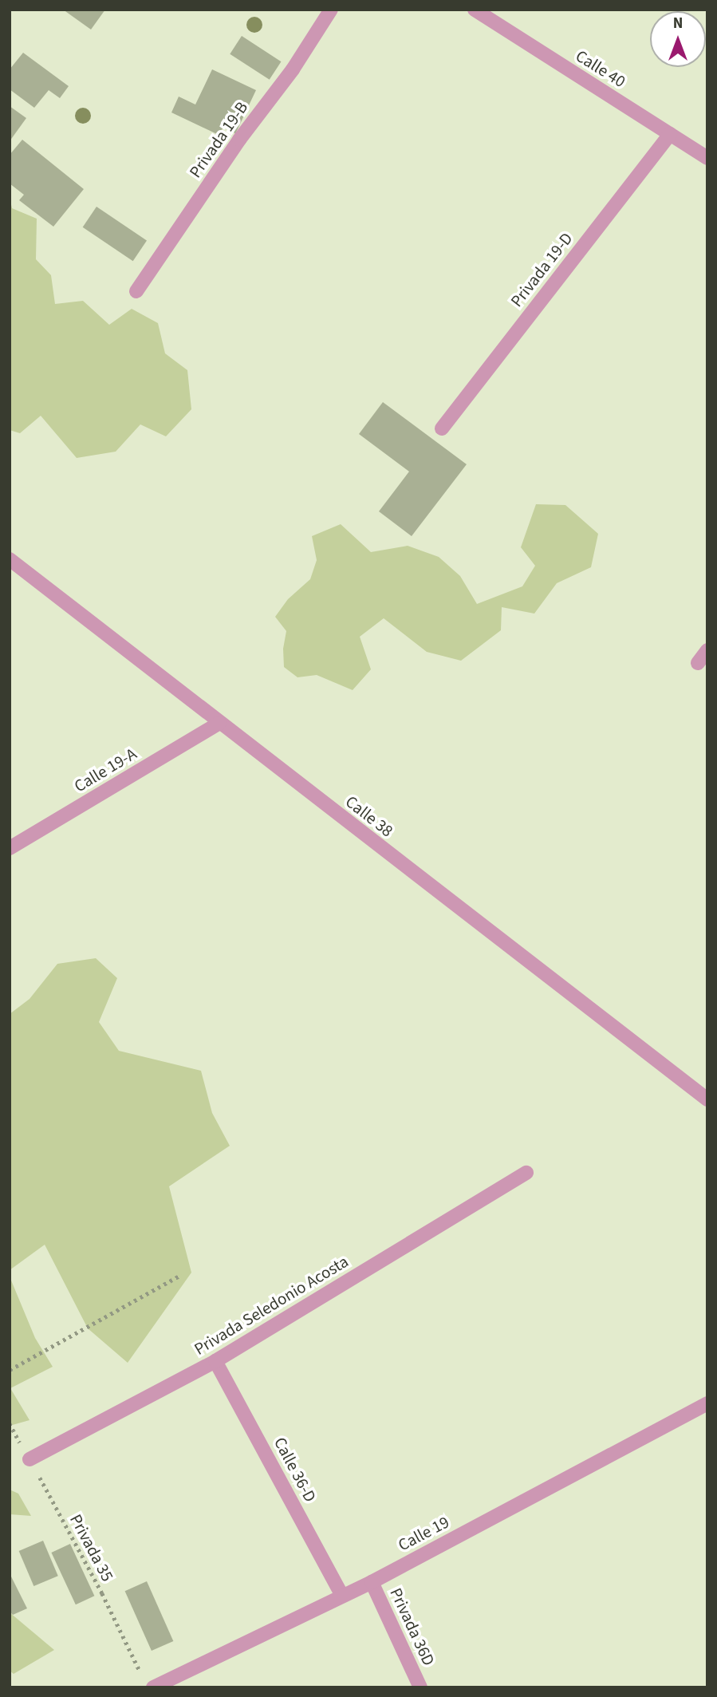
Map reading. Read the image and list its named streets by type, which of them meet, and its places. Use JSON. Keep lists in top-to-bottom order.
{
  "streets": {
    "street": [
      "Calle 40",
      "Privada 19-B",
      "Privada 19-D",
      "Calle 19-A",
      "Calle 38",
      "Privada Seledonio Acosta",
      "Calle 36-D",
      "Calle 19",
      "Privada 36D"
    ],
    "path": ["Privada 35"]
  },
  "crossings": [
    ["Calle 40", "Privada 19-D"],
    ["Calle 19-A", "Calle 38"],
    ["Privada Seledonio Acosta", "Calle 36-D"],
    ["Privada Seledonio Acosta", "Privada 35"],
    ["Calle 36-D", "Calle 19"],
    ["Calle 19", "Privada 35"],
    ["Calle 19", "Privada 36D"]
  ],
  "north": "top"
}
